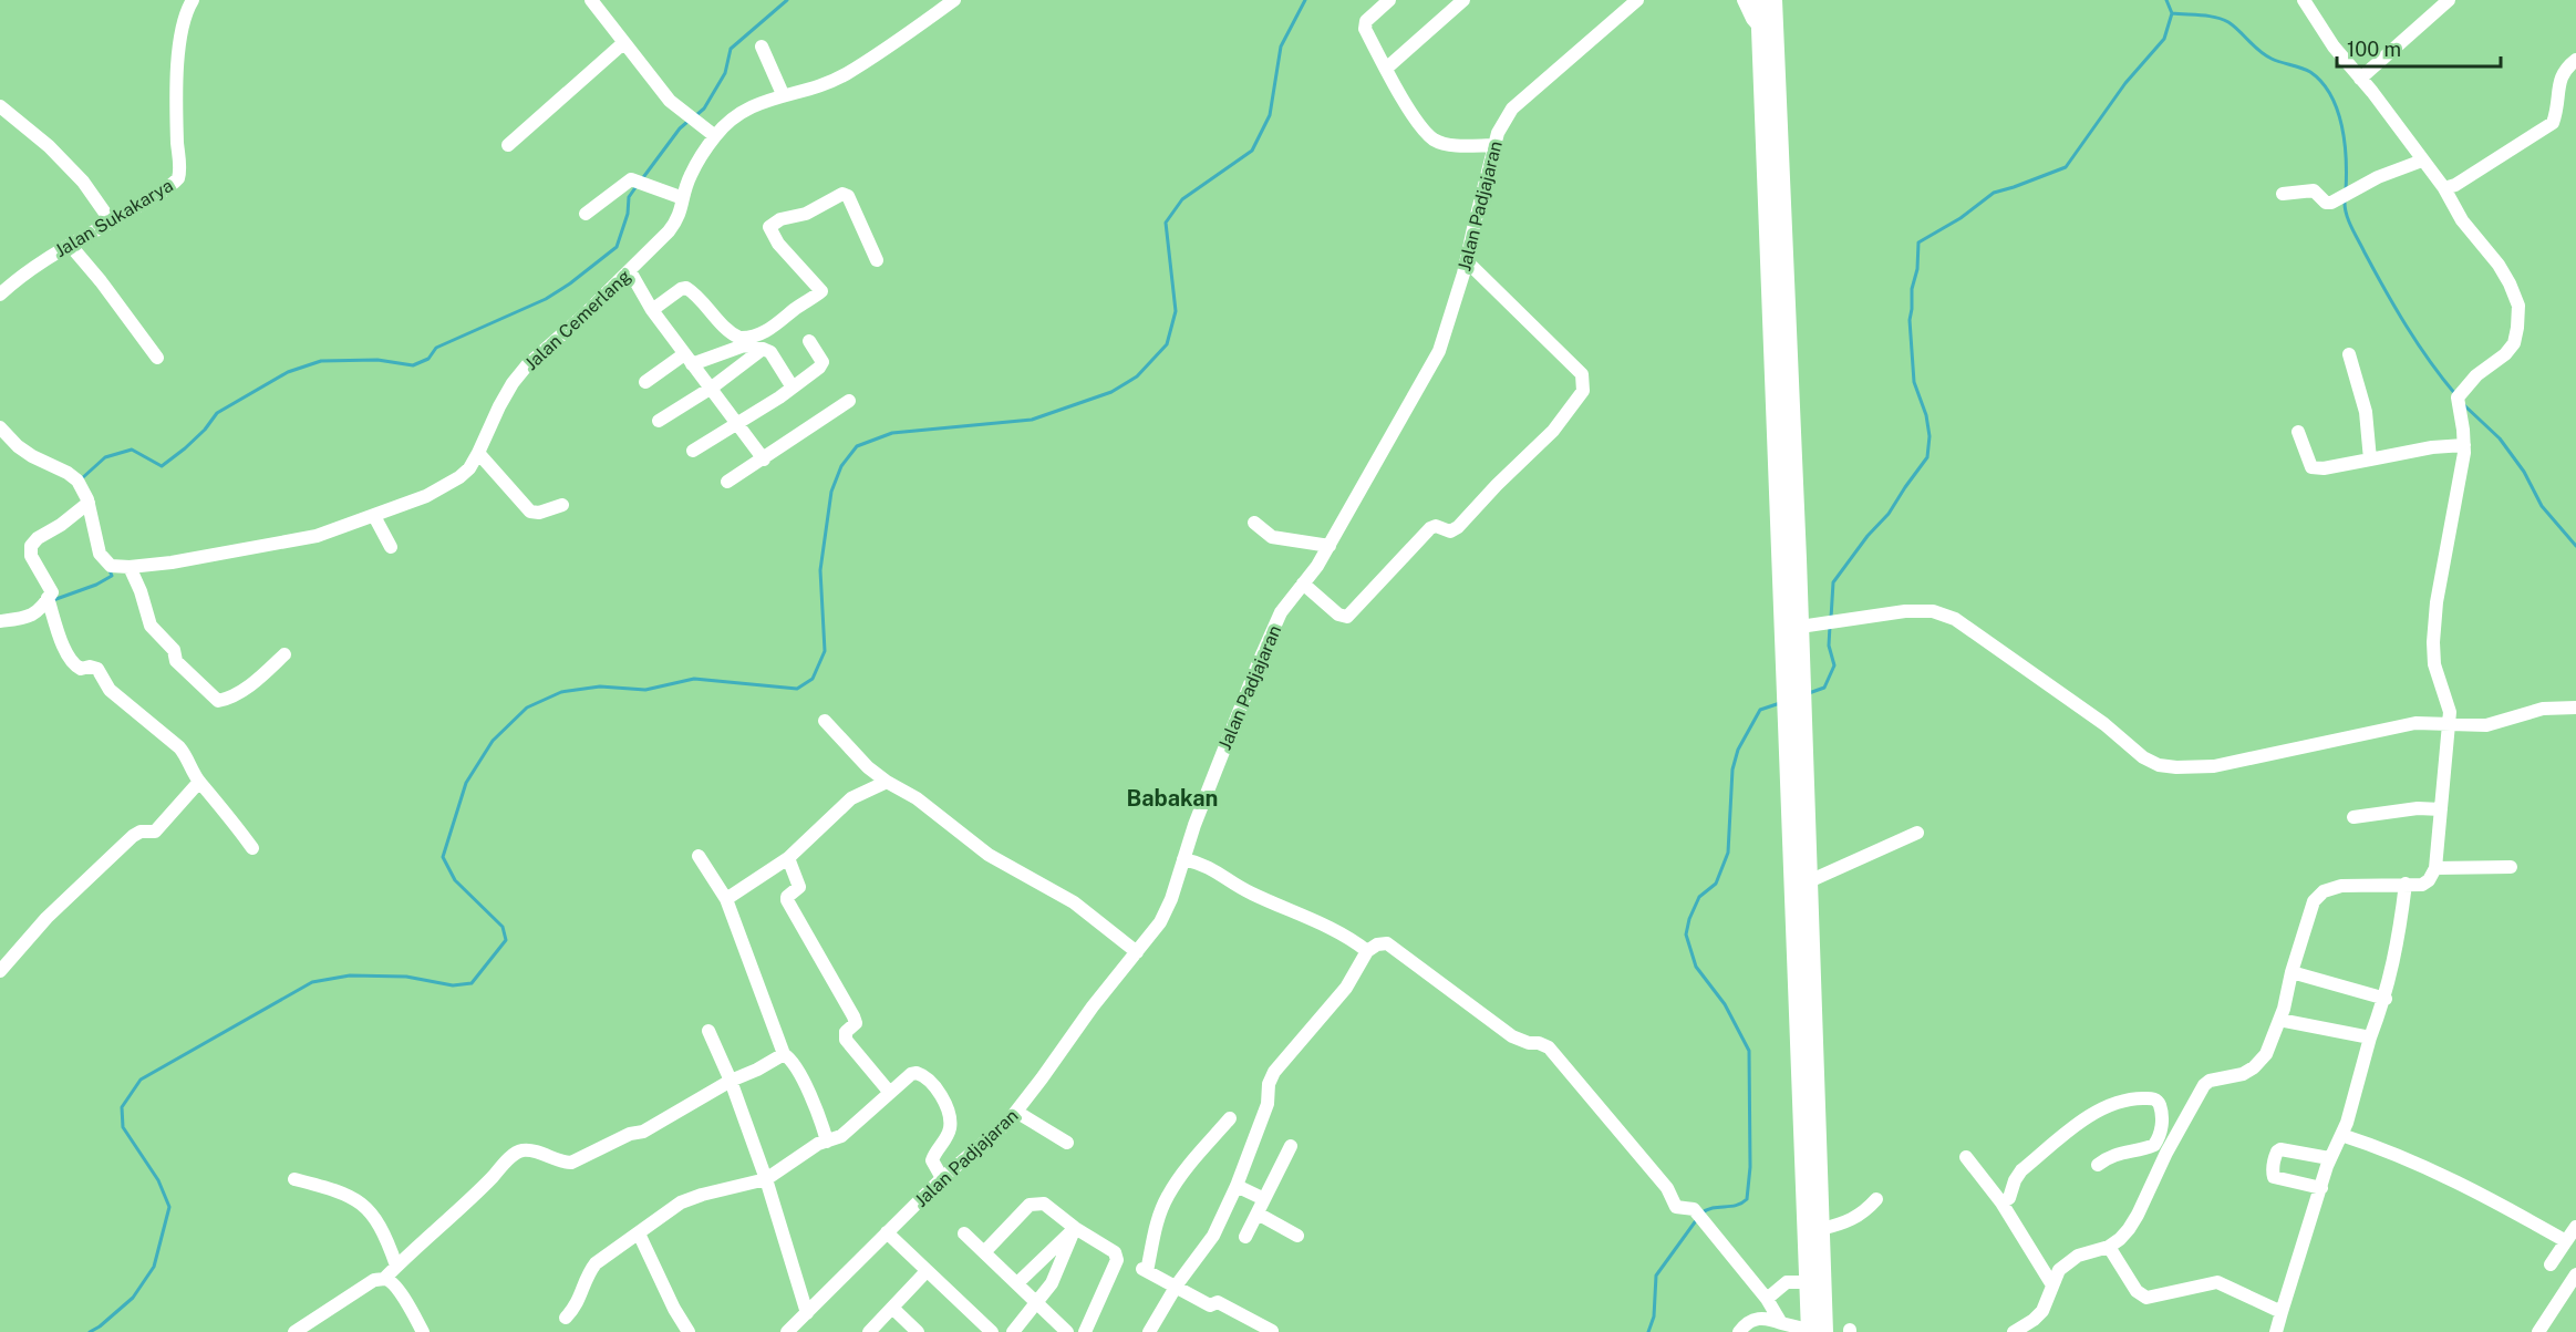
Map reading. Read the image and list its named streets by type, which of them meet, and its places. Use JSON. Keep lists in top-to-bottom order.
{
  "streets": {
    "street": ["Jalan Padjajaran", "Jalan Sukakarya", "Jalan Cemerlang"]
  },
  "districts": ["Babakan"],
  "scale_bar": "100 m"
}
